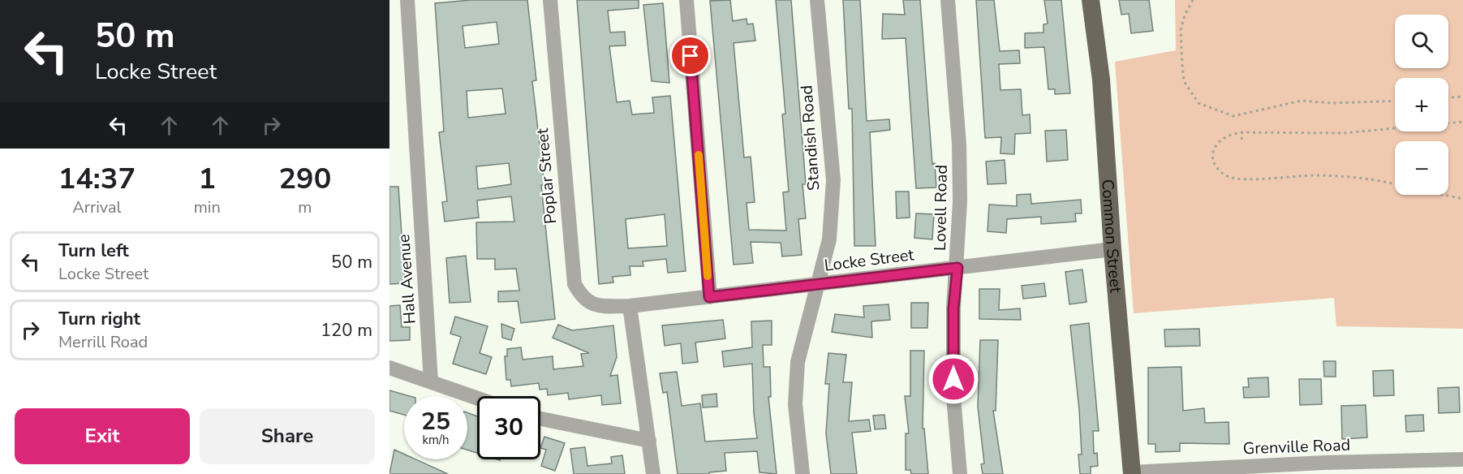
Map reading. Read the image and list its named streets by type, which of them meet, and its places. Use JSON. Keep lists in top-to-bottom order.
{
  "streets": {
    "main road": ["Common Street"],
    "street": [
      "Standish Road",
      "Poplar Street",
      "Lovell Road",
      "Locke Street",
      "Hall Avenue",
      "Grenville Road"
    ]
  },
  "crossings": [
    ["Standish Road", "Locke Street"],
    ["Poplar Street", "Locke Street"],
    ["Lovell Road", "Locke Street"],
    ["Common Street", "Locke Street"],
    ["Common Street", "Grenville Road"]
  ],
  "page": {
    "turn": ["50 m", "Locke Street"],
    "map_buttons": ["+", "−"],
    "eta": [
      "14:37",
      "Arrival",
      "1",
      "min",
      "290",
      "m"
    ],
    "list": [
      {
        "name": "Turn left",
        "note": "Locke Street",
        "value": "50 m"
      },
      {
        "name": "Turn right",
        "note": "Merrill Road",
        "value": "120 m"
      }
    ],
    "speed": "25 km/h",
    "limit": "30",
    "buttons": ["Exit", "Share"]
  }
}
